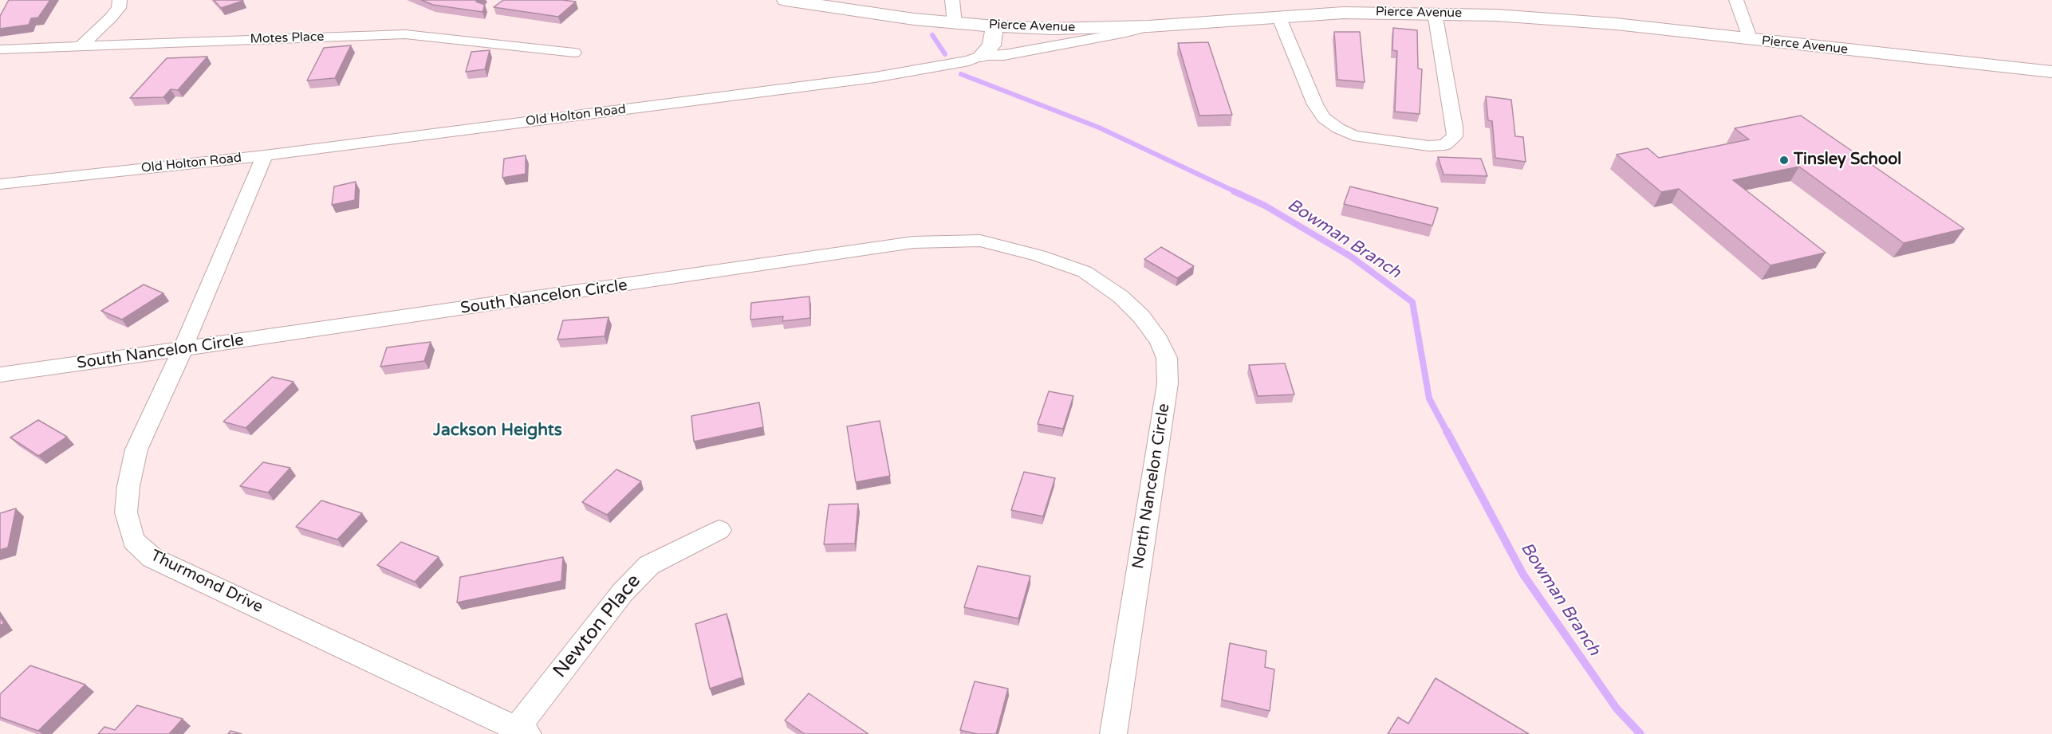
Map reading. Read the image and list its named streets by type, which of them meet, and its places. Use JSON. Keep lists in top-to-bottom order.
{
  "streets": {
    "main road": ["Pierce Avenue"],
    "street": [
      "Motes Place",
      "Old Holton Road",
      "South Nancelon Circle",
      "North Nancelon Circle",
      "Thurmond Drive",
      "Newton Place"
    ]
  },
  "crossings": [
    ["Pierce Avenue", "Old Holton Road"],
    ["Old Holton Road", "Thurmond Drive"],
    ["South Nancelon Circle", "North Nancelon Circle"],
    ["South Nancelon Circle", "Thurmond Drive"],
    ["Thurmond Drive", "Newton Place"]
  ],
  "districts": ["Jackson Heights"],
  "water": ["Bowman Branch"],
  "places": ["Tinsley School"]
}
